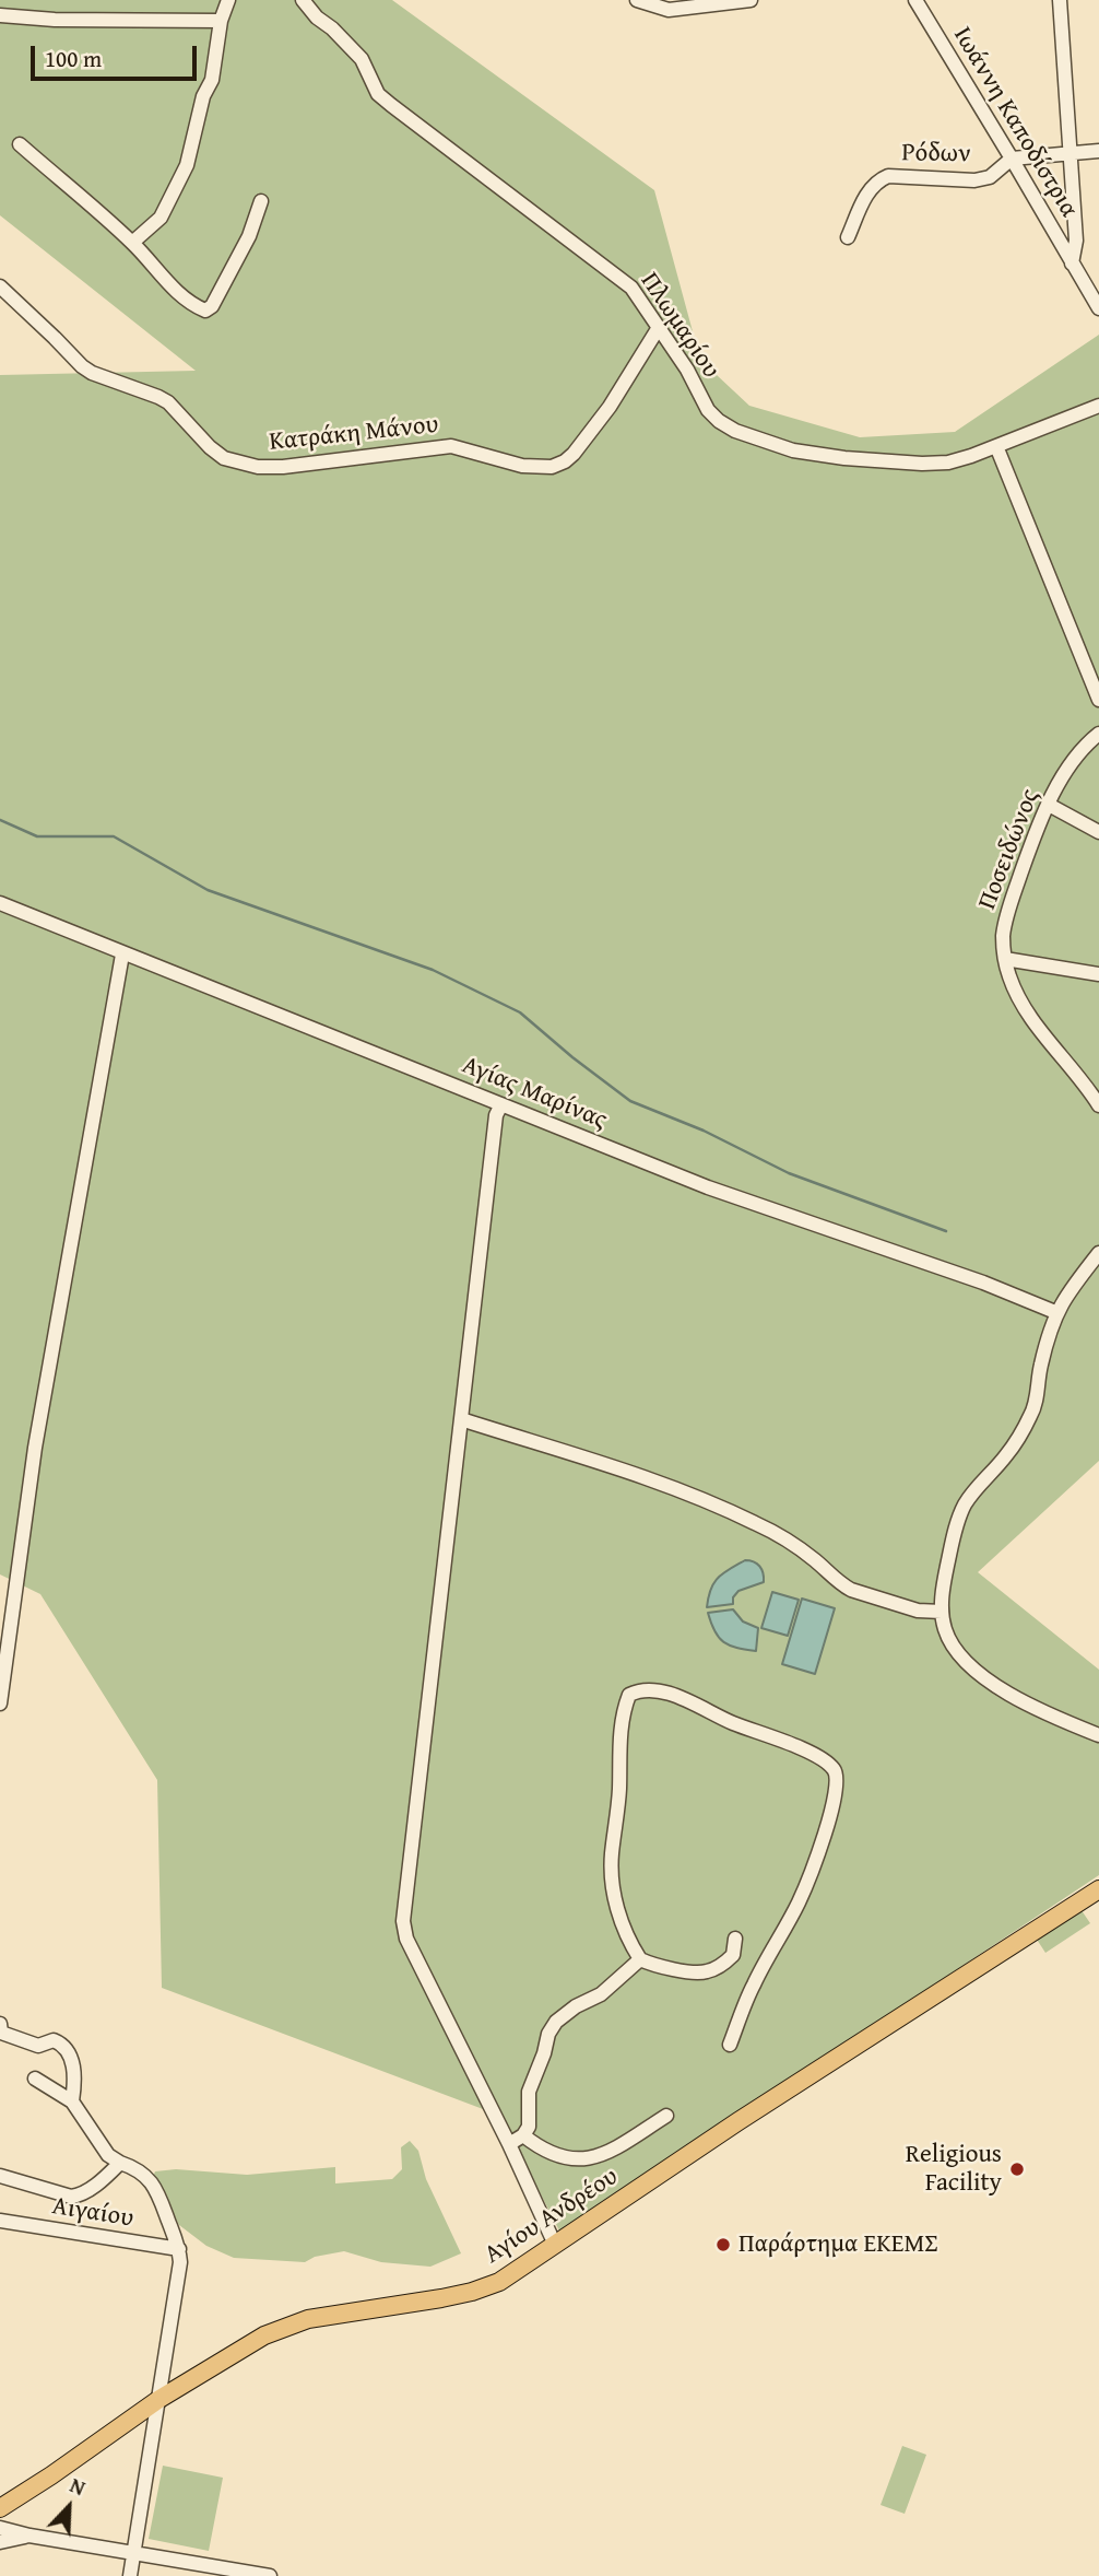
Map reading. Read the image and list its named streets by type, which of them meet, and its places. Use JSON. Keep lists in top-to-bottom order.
{
  "streets": {
    "main road": ["Αγίου Ανδρέου"],
    "street": [
      "Ιωάννη Καποδίστρια",
      "Ρόδων",
      "Πλωμαρίου",
      "Κατράκη Μάνου",
      "Ποσειδώνος",
      "Αγίας Μαρίνας",
      "Αιγαίου"
    ]
  },
  "crossings": [
    ["Ιωάννη Καποδίστρια", "Ρόδων"],
    ["Πλωμαρίου", "Κατράκη Μάνου"]
  ],
  "places": ["Religious Facility", "Παράρτημα ΕΚΕΜΣ"],
  "scale_bar": "100 m",
  "north": "top right"
}
